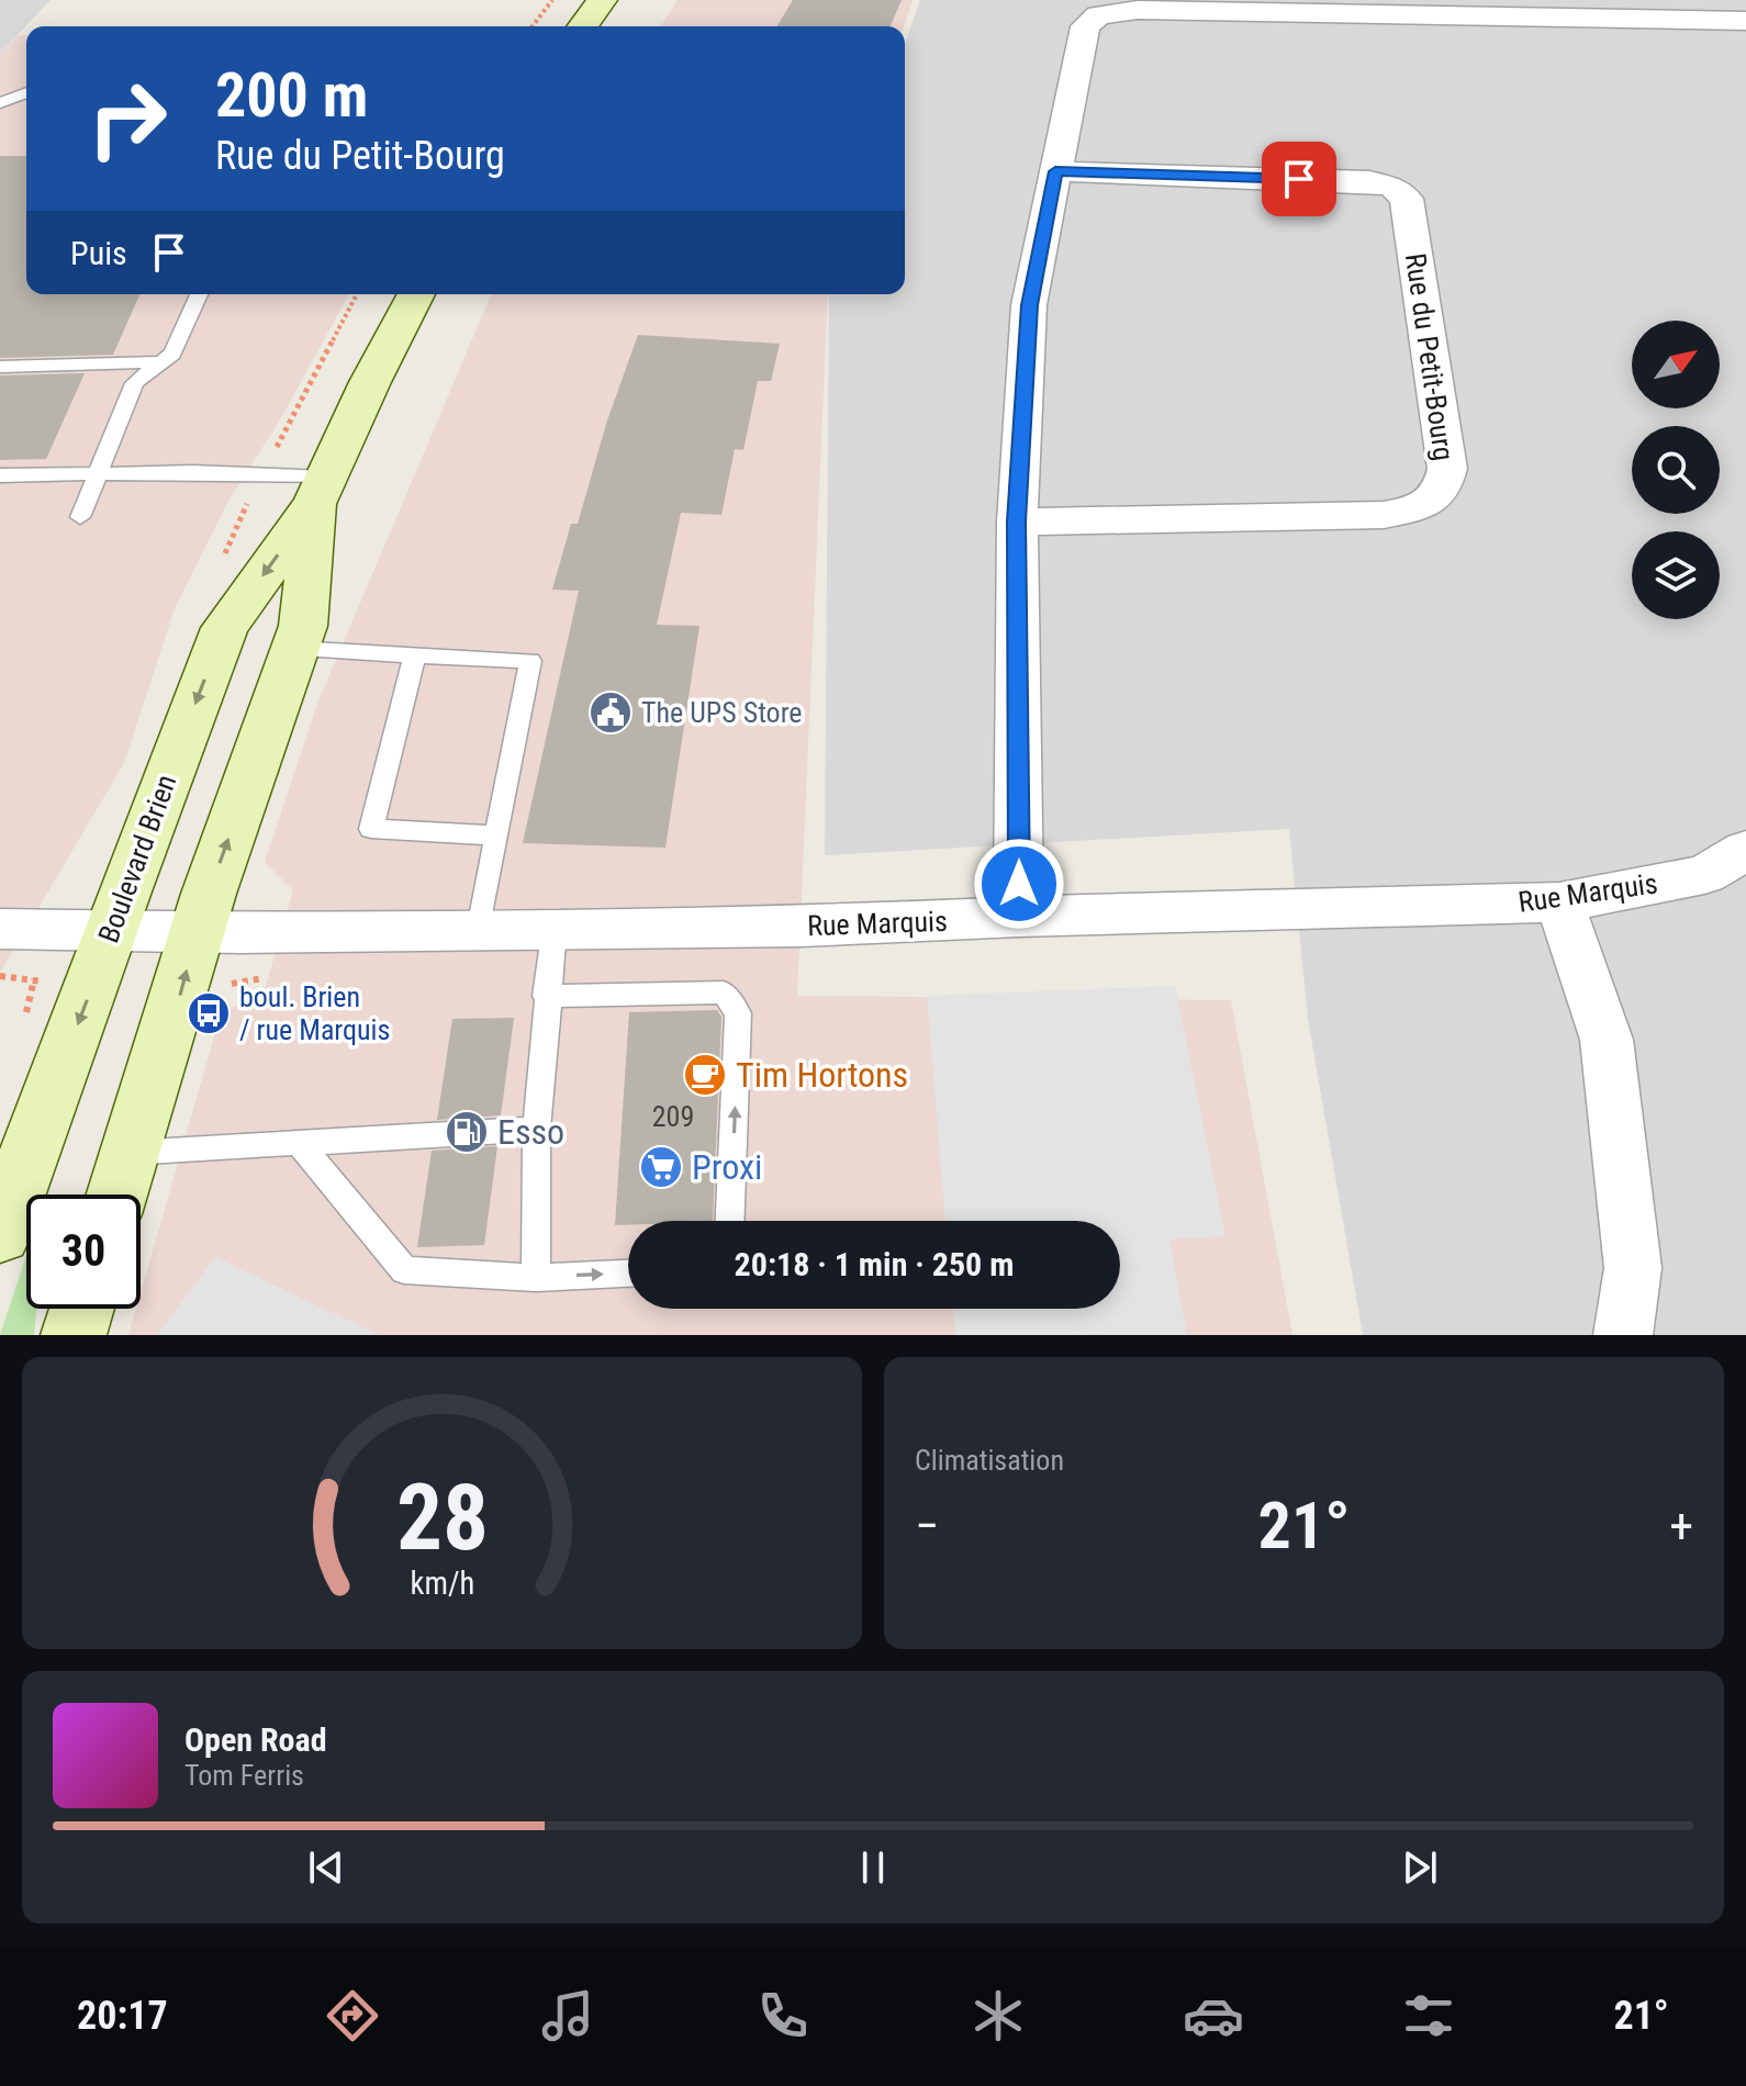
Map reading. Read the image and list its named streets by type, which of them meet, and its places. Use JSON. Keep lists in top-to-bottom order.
{
  "streets": {
    "main road": ["Boulevard Brien"],
    "street": ["Rue du Petit-Bourg", "Rue Marquis"]
  },
  "crossings": [
    ["Boulevard Brien", "Rue Marquis"]
  ],
  "places": {
    "public building": ["The UPS Store"],
    "bus stop": ["boul. Brien / rue Marquis"],
    "cafe": ["Tim Hortons"],
    "fuel station": ["Esso"],
    "supermarket": ["Proxi"]
  },
  "house_numbers": ["209"],
  "north": "top right",
  "page": {
    "turn": ["200 m", "Rue du Petit-Bourg"],
    "then": "Puis",
    "limit": "30",
    "trip": "20:18 · 1 min · 250 m",
    "tile": "Climatisation",
    "heat": ["−", "21°", "+"],
    "song": ["Open Road", "Tom Ferris"],
    "tabs": ["20:17", "21°"],
    "gauge": ["28", "km/h"]
  }
}
